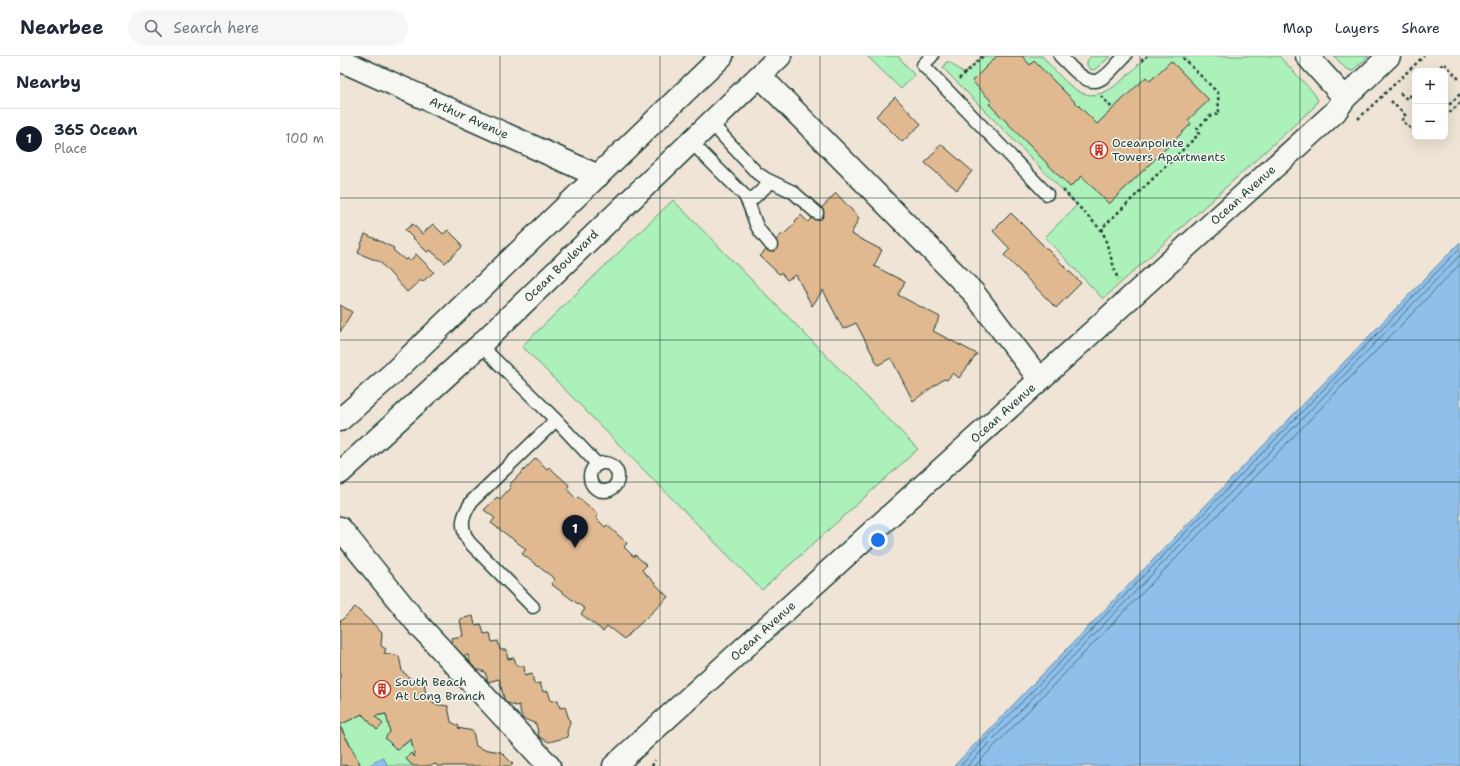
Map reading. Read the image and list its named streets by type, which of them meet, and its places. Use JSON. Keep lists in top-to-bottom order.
{
  "streets": {
    "street": ["Arthur Avenue", "Ocean Avenue", "Ocean Boulevard"]
  },
  "places": {
    "building": ["Oceanpointe Towers Apartments", "South Beach At Long Branch"]
  },
  "page": {
    "header": "Nearbee",
    "search": "Search here",
    "nav": ["Map", "Layers", "Share"],
    "heading": "Nearby",
    "map_buttons": ["+", "−"],
    "list": [
      {
        "mark": "1",
        "name": "365 Ocean",
        "note": "Place",
        "value": "100 m"
      }
    ],
    "pins": "1"
  }
}
